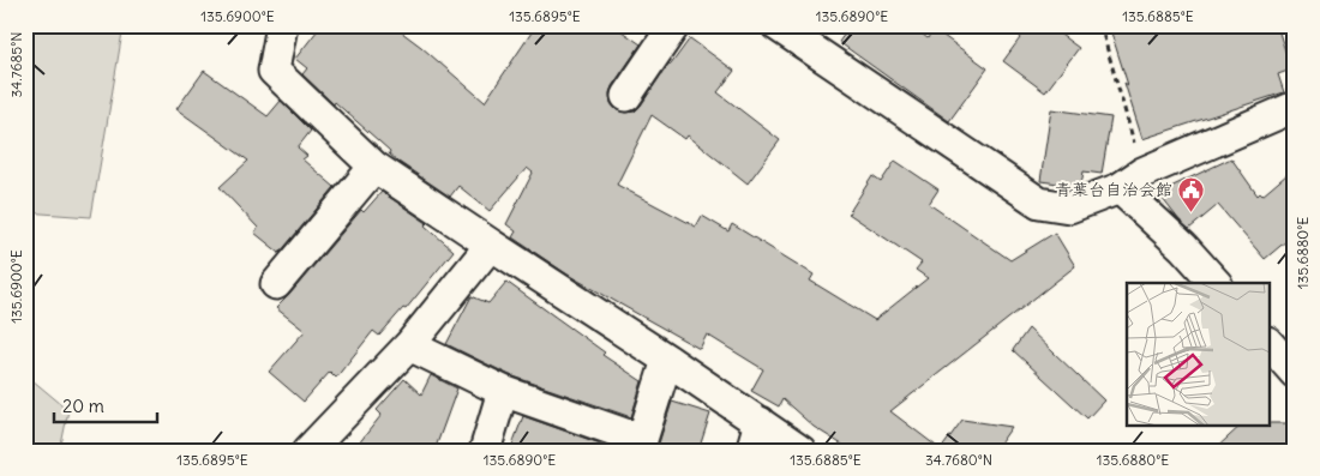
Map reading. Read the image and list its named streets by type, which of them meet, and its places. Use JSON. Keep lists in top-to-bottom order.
{
  "places": {
    "public building": ["青葉台自治会館"]
  },
  "scale_bar": "20 m",
  "coordinates": [
    "135.6900°E",
    "135.6895°E",
    "135.6890°E",
    "135.6885°E",
    "34.7685°N",
    "135.6880°E",
    "34.7680°N"
  ]
}
